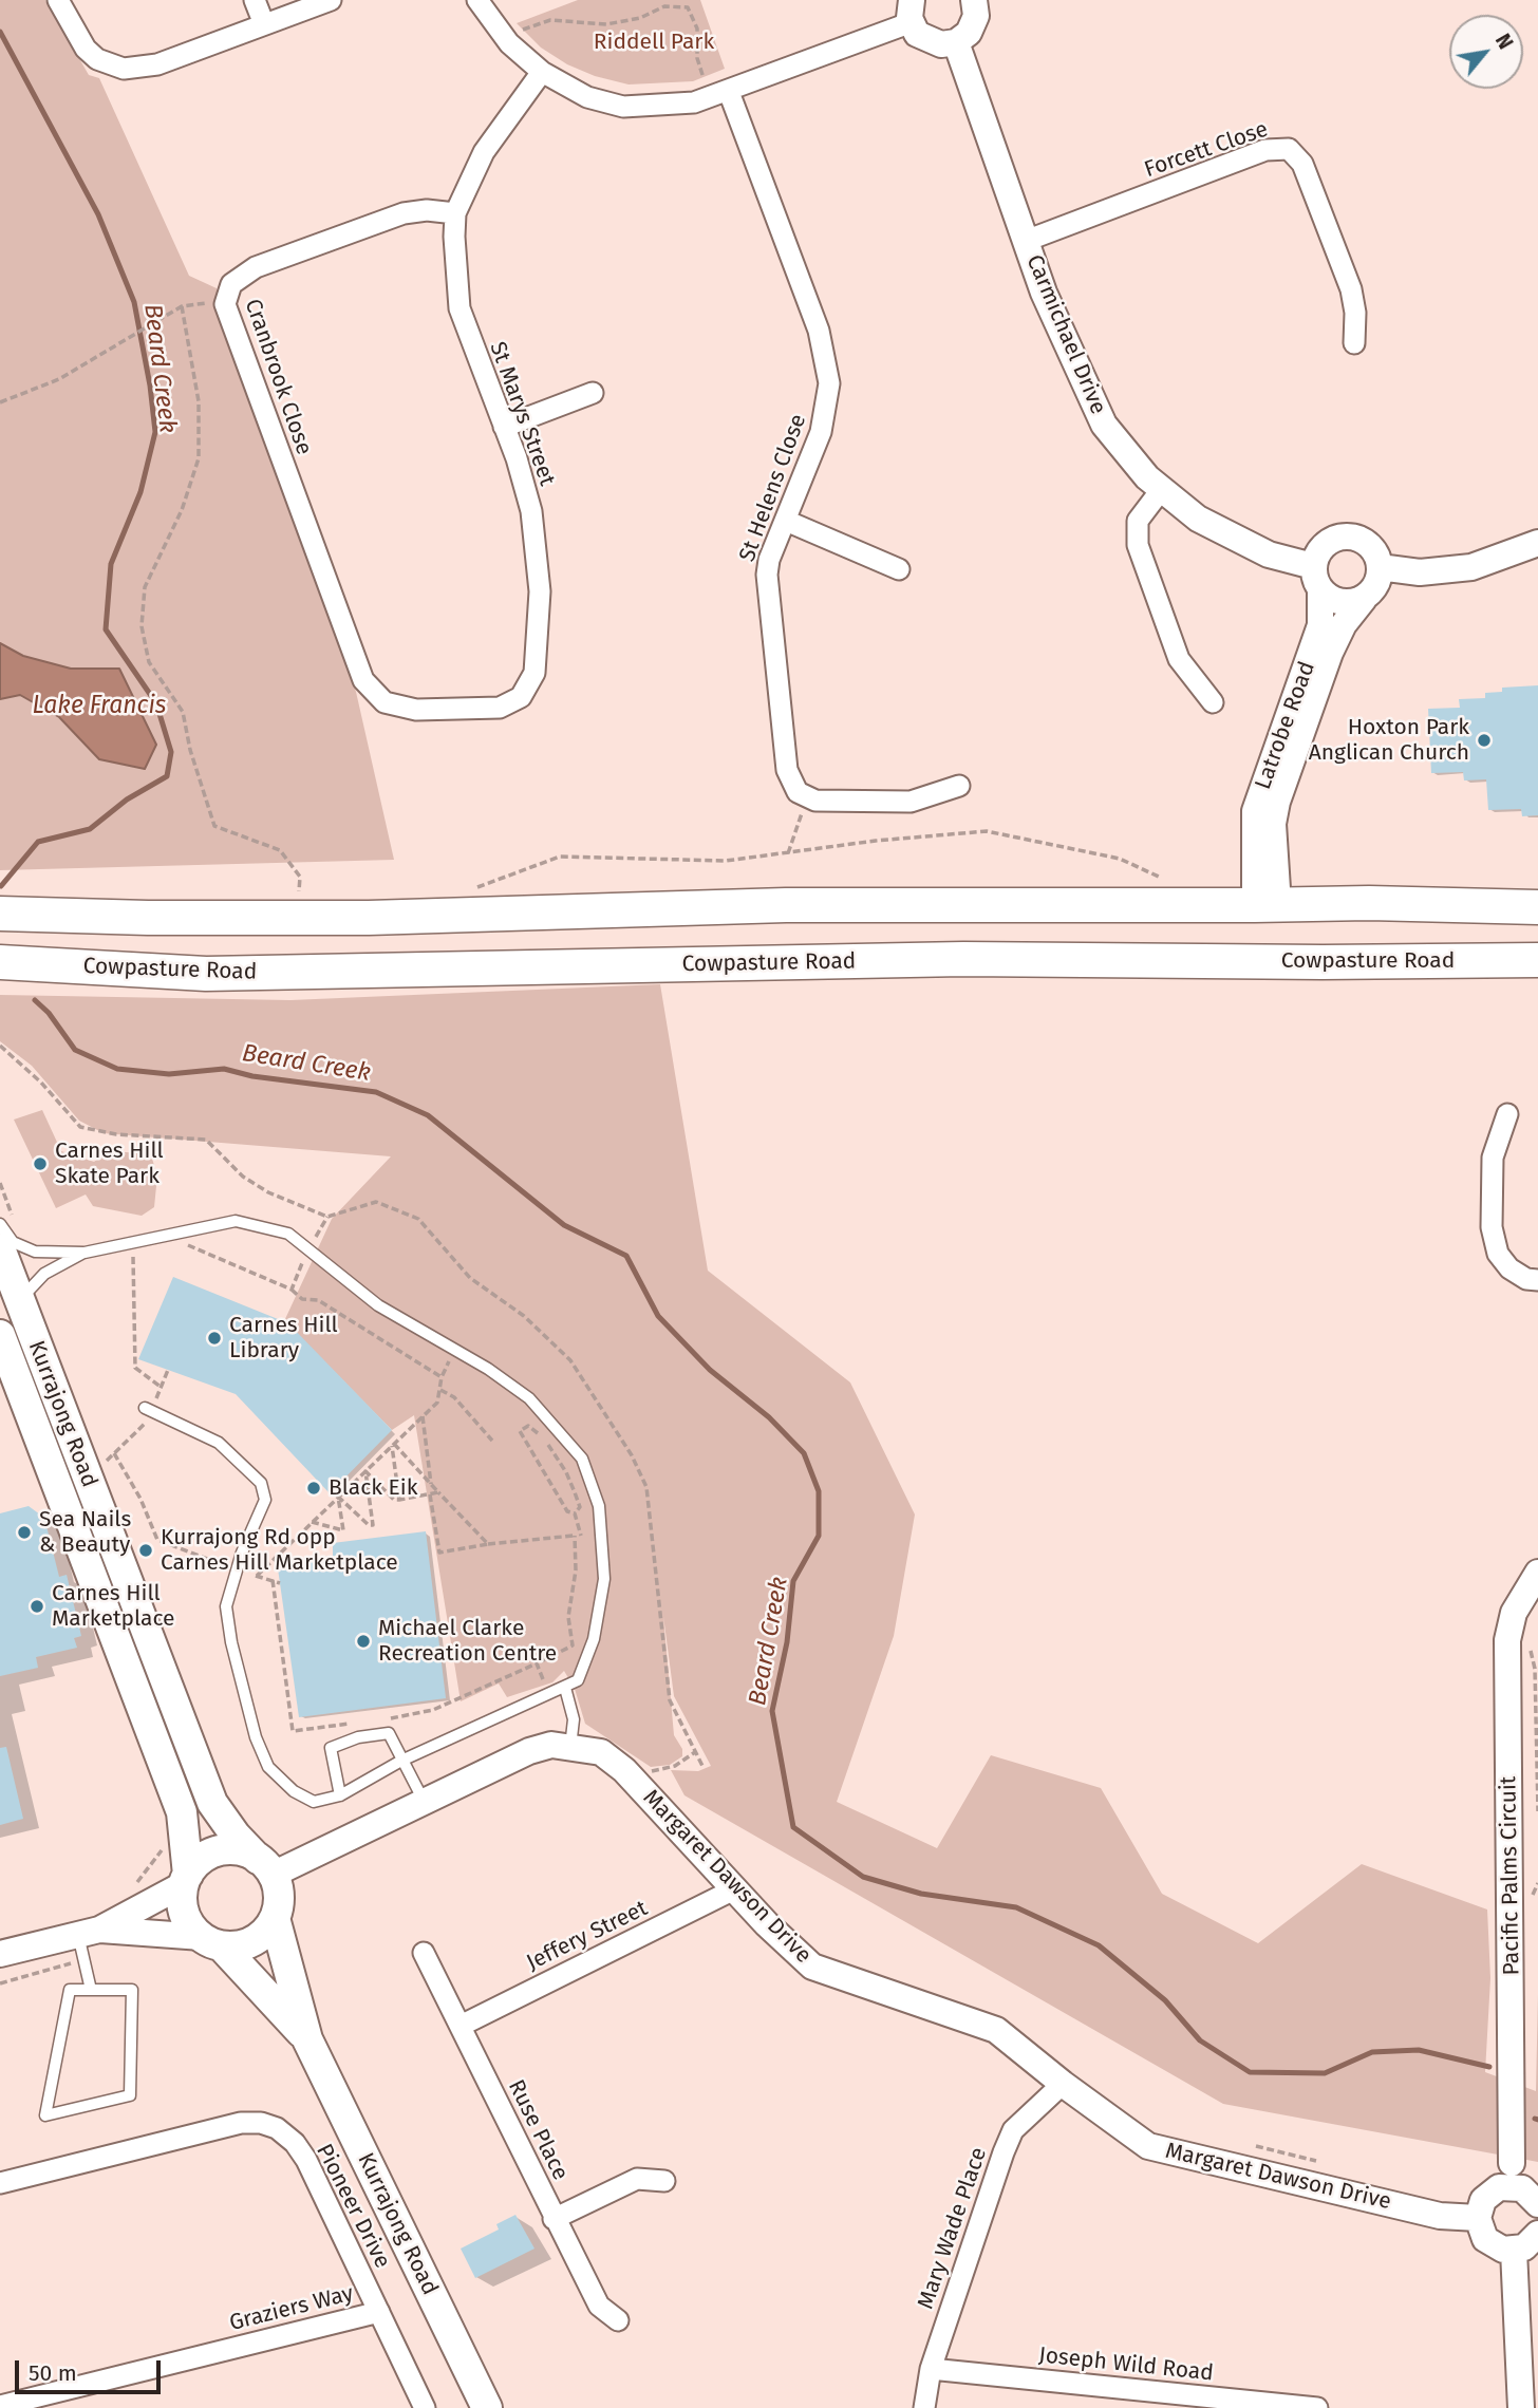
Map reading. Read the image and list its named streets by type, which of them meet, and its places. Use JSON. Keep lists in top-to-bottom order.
{
  "streets": {
    "main road": ["Cowpasture Road", "Kurrajong Road"],
    "street": [
      "Forcett Close",
      "Carmichael Drive",
      "Cranbrook Close",
      "St Marys Street",
      "St Helens Close",
      "Latrobe Road",
      "Pacific Palms Circuit",
      "Margaret Dawson Drive",
      "Jeffery Street",
      "Ruse Place",
      "Pioneer Drive",
      "Mary Wade Place",
      "Graziers Way",
      "Joseph Wild Road"
    ]
  },
  "crossings": [
    ["Forcett Close", "Carmichael Drive"],
    ["Carmichael Drive", "Latrobe Road"],
    ["Cranbrook Close", "St Marys Street"],
    ["Kurrajong Road", "Margaret Dawson Drive"],
    ["Margaret Dawson Drive", "Jeffery Street"],
    ["Margaret Dawson Drive", "Mary Wade Place"],
    ["Jeffery Street", "Ruse Place"],
    ["Pioneer Drive", "Graziers Way"],
    ["Mary Wade Place", "Joseph Wild Road"]
  ],
  "water": ["Beard Creek", "Lake Francis"],
  "parks": ["Riddell Park"],
  "places": [
    "Hoxton Park Anglican Church",
    "Carnes Hill Skate Park",
    "Carnes Hill Library",
    "Black Eik",
    "Sea Nails & Beauty",
    "Kurrajong Rd opp Carnes Hill Marketplace",
    "Carnes Hill Marketplace",
    "Michael Clarke Recreation Centre"
  ],
  "scale_bar": "50 m",
  "north": "top right"
}
